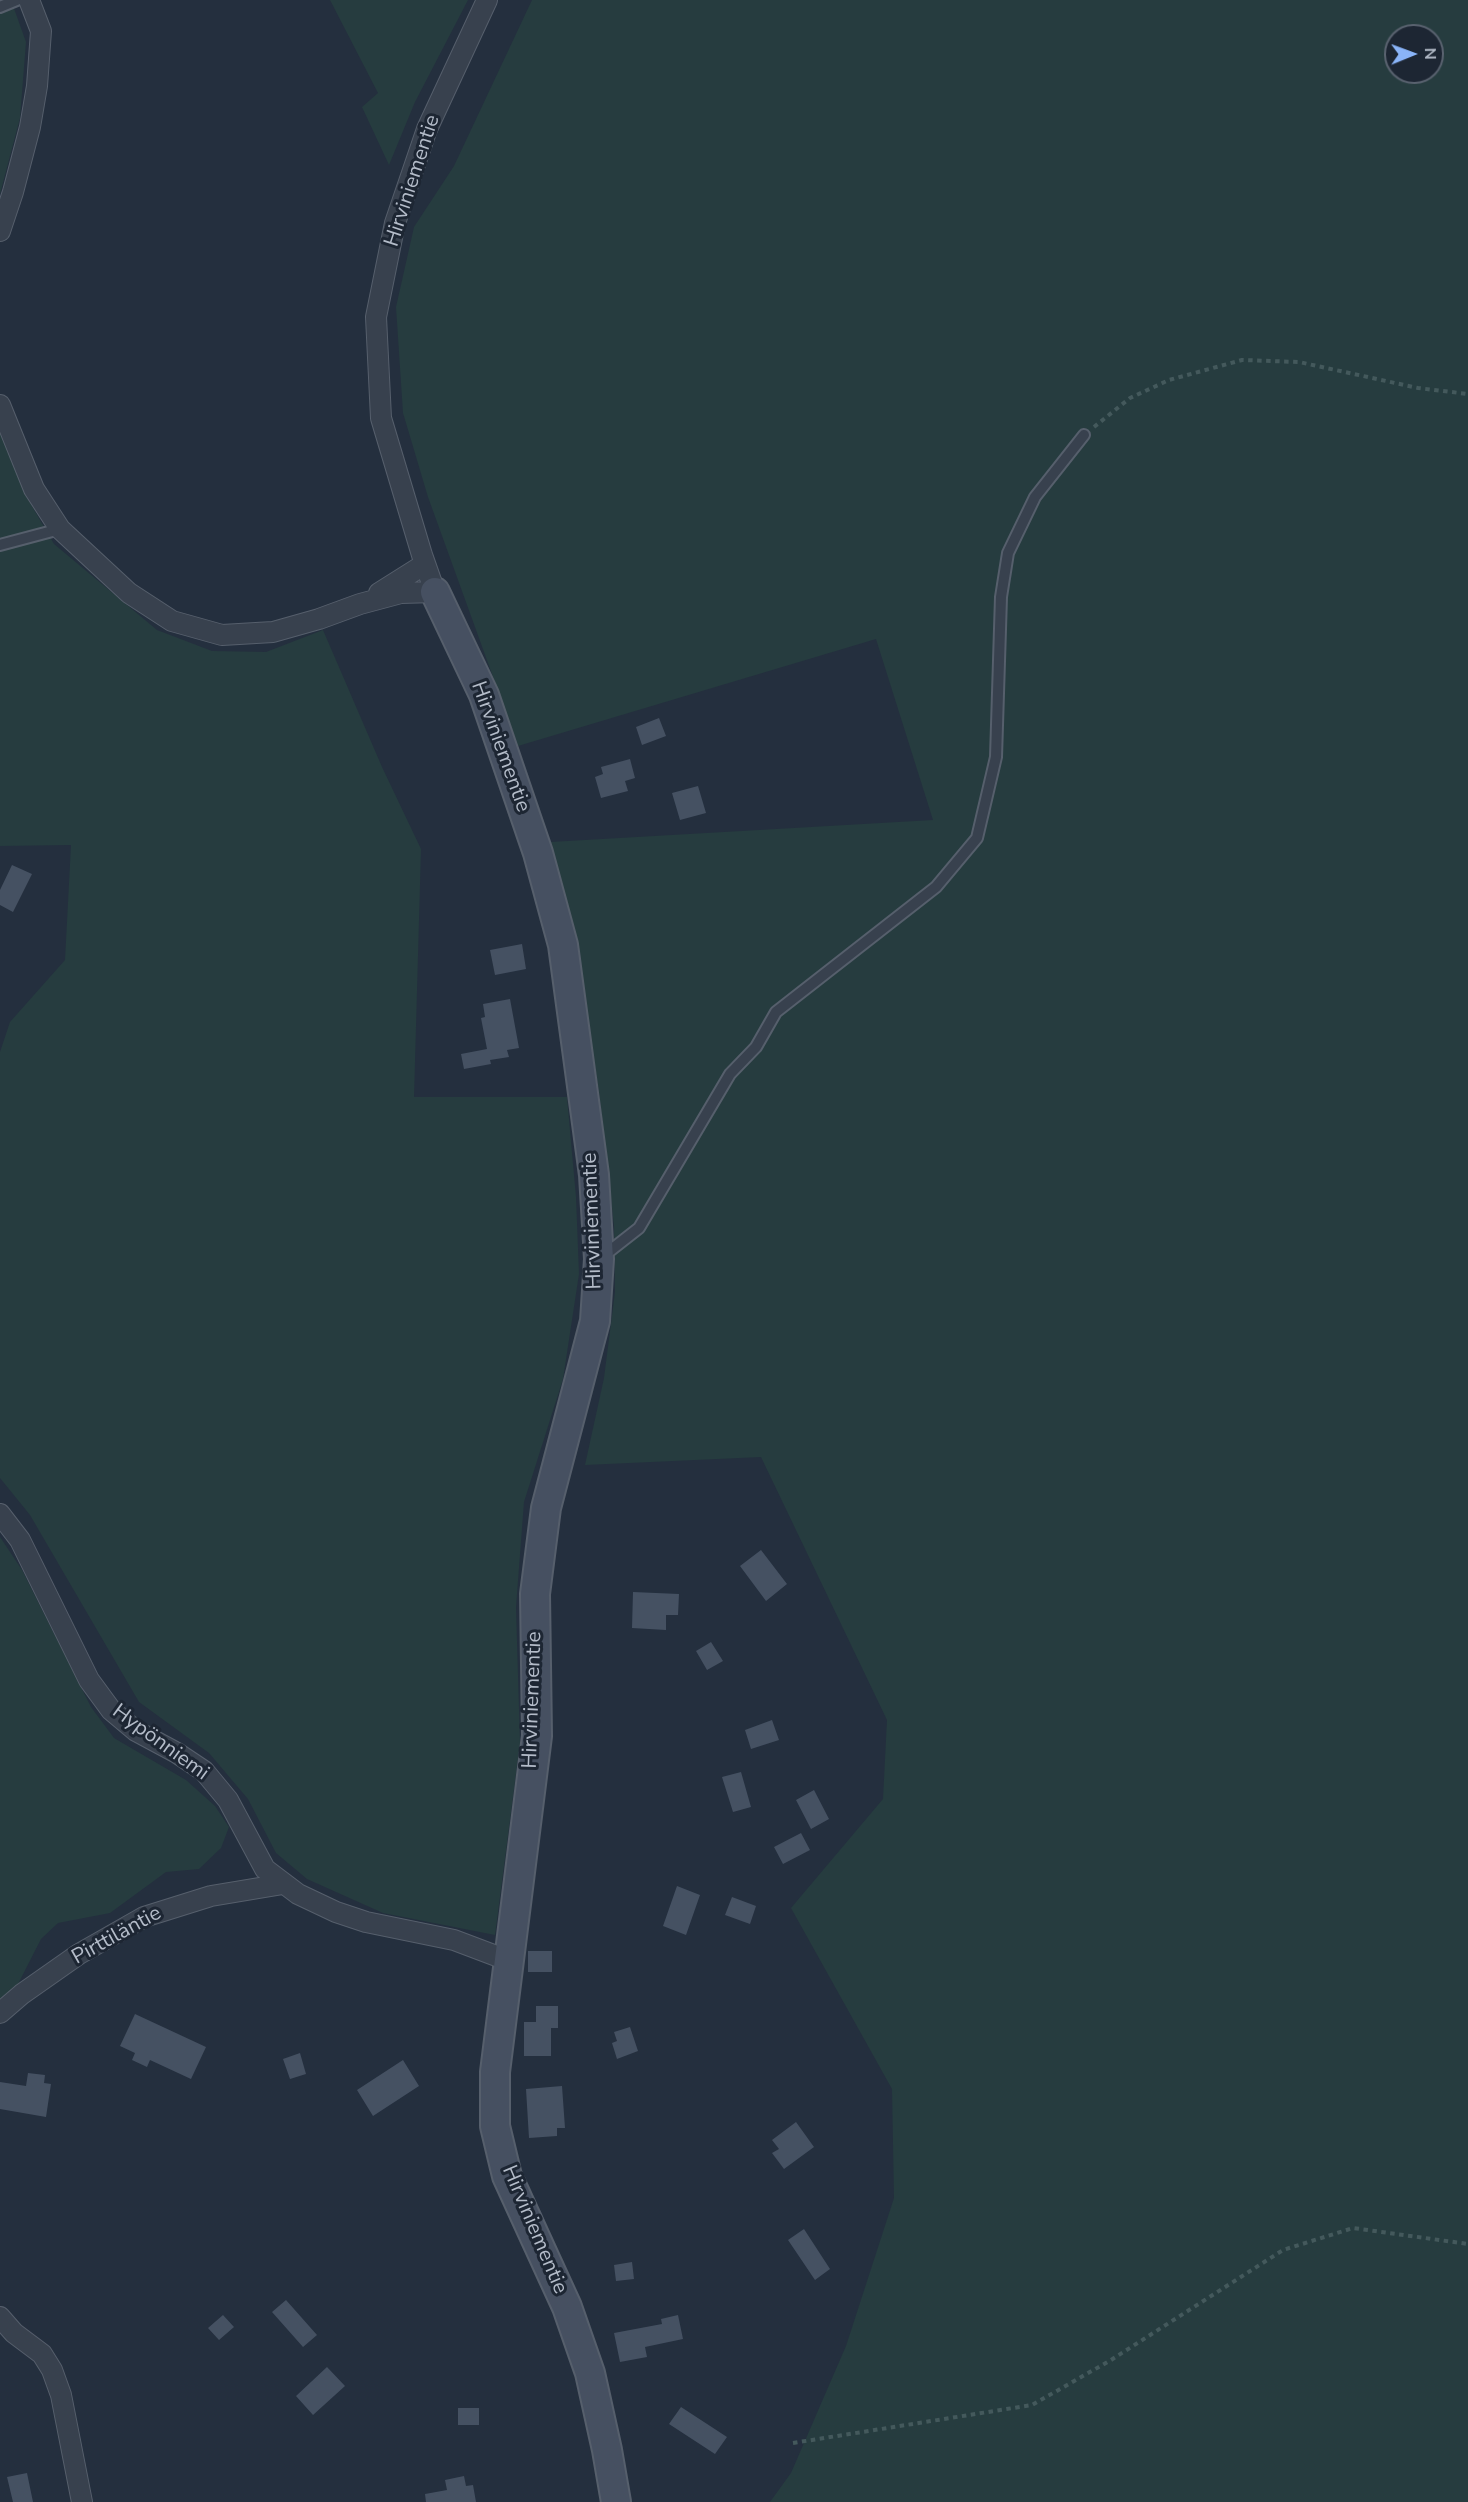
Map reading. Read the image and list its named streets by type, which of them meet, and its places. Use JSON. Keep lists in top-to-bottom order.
{
  "streets": {
    "street": ["Hirviniementie", "Hypönniemi", "Pirttiläntie"]
  },
  "crossings": [
    ["Hirviniementie", "Hypönniemi"],
    ["Hypönniemi", "Pirttiläntie"]
  ],
  "north": "right"
}
